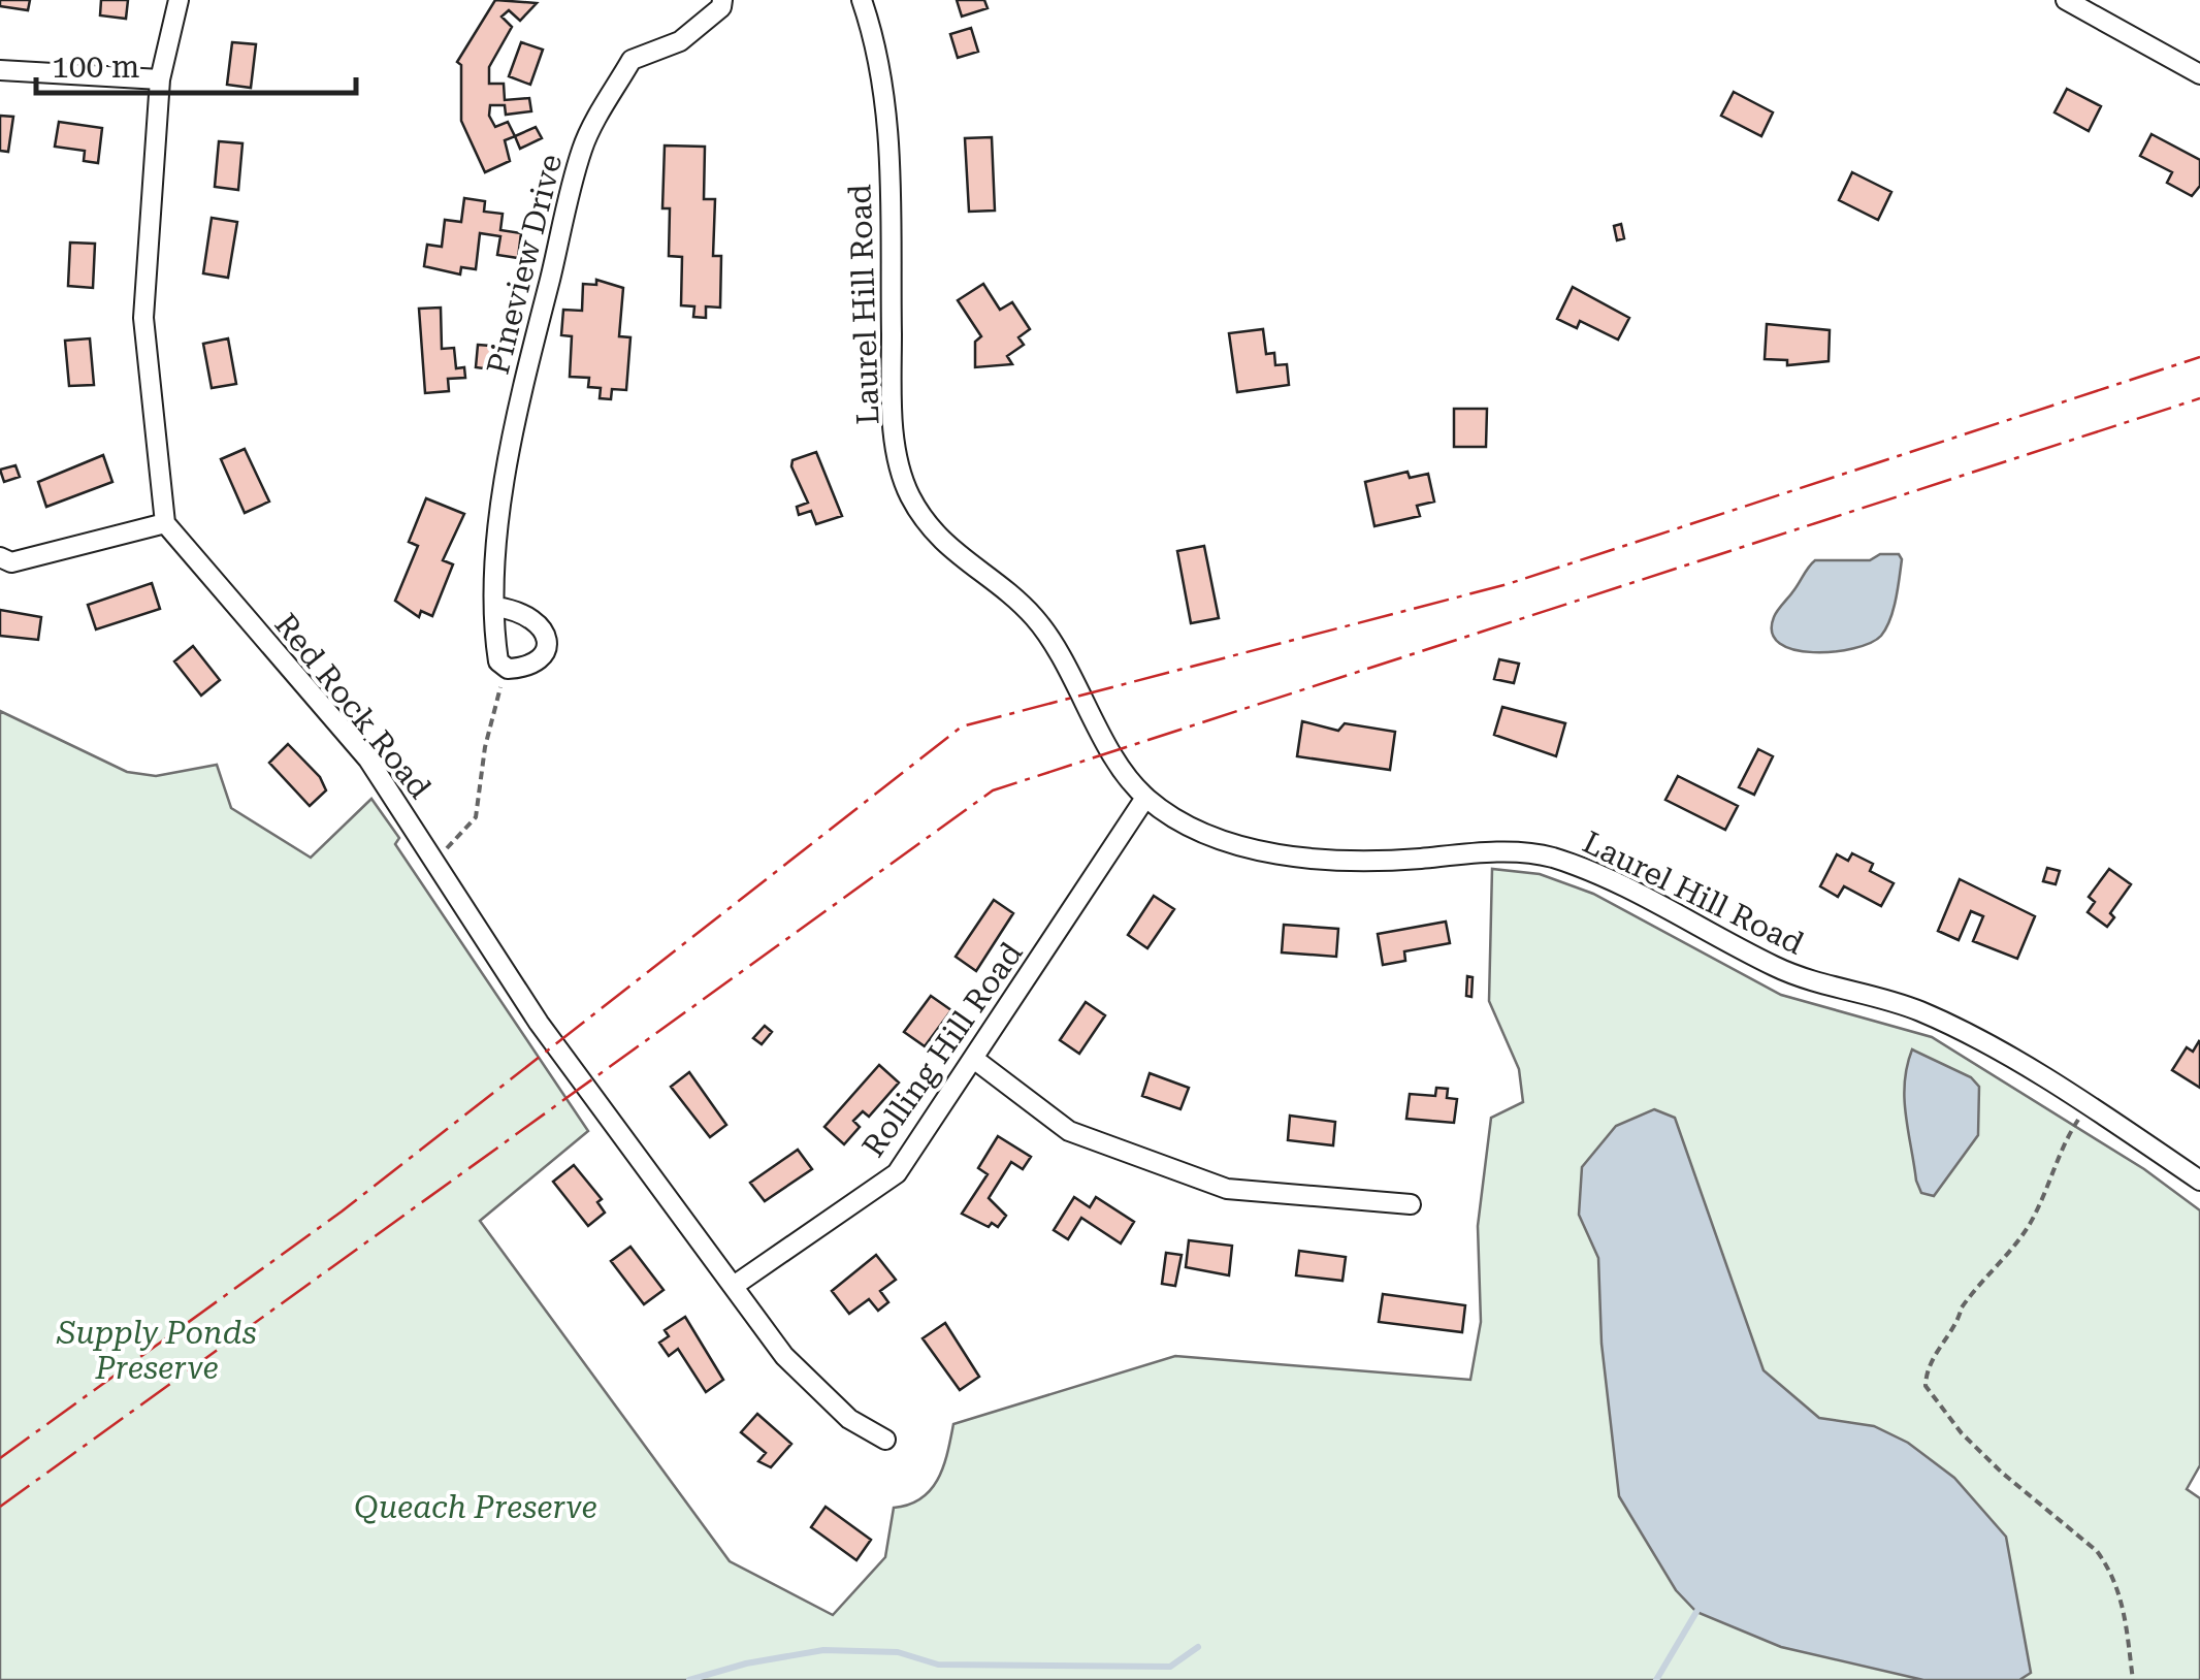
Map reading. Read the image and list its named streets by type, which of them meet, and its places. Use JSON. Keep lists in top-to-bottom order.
{
  "streets": {
    "street": [
      "Pineview Drive",
      "Laurel Hill Road",
      "Red Rock Road",
      "Rolling Hill Road"
    ]
  },
  "crossings": [
    ["Laurel Hill Road", "Rolling Hill Road"],
    ["Red Rock Road", "Rolling Hill Road"]
  ],
  "parks": ["Supply Ponds Preserve", "Queach Preserve"],
  "scale_bar": "100 m"
}
